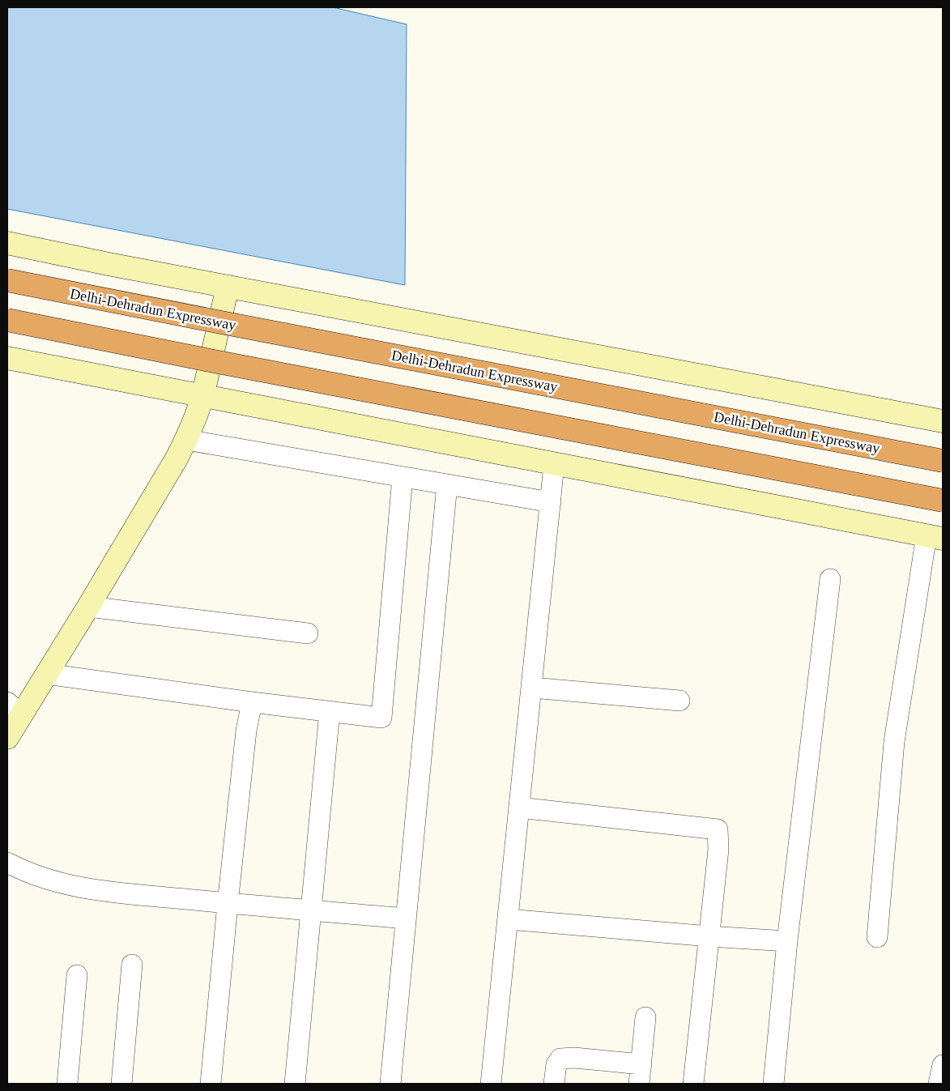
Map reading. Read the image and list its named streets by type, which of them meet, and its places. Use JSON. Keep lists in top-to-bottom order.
{
  "streets": {
    "highway": ["Delhi-Dehradun Expressway"]
  }
}
